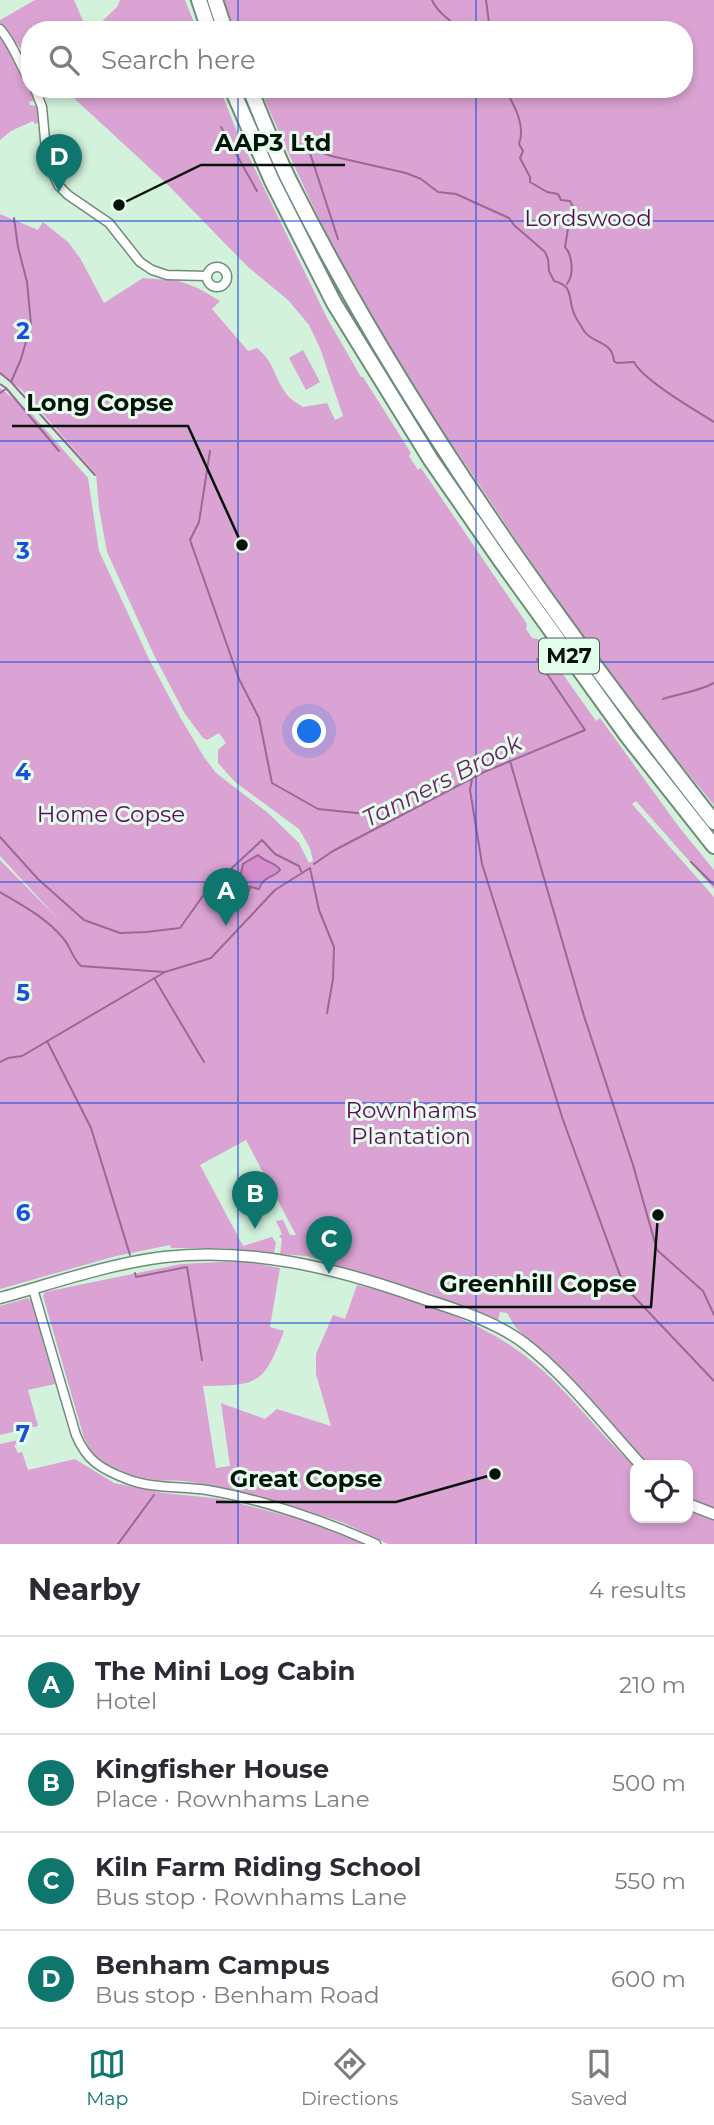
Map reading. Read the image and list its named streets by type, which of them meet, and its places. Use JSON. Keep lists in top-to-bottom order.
{
  "streets": {
    "highway": ["M27"]
  },
  "water": ["Tanners Brook"],
  "parks": ["Lordswood", "Home Copse", "Rownhams Plantation"],
  "places": [
    "AAP3 Ltd",
    "Long Copse",
    "Greenhill Copse",
    "Great Copse"
  ],
  "page": {
    "search": "Search here",
    "pins": [
      "D",
      "A",
      "B",
      "C"
    ],
    "heading": ["Nearby", "4 results"],
    "list": [
      {
        "mark": "A",
        "name": "The Mini Log Cabin",
        "note": "Hotel",
        "value": "210 m"
      },
      {
        "mark": "B",
        "name": "Kingfisher House",
        "note": "Place · Rownhams Lane",
        "value": "500 m"
      },
      {
        "mark": "C",
        "name": "Kiln Farm Riding School",
        "note": "Bus stop · Rownhams Lane",
        "value": "550 m"
      },
      {
        "mark": "D",
        "name": "Benham Campus",
        "note": "Bus stop · Benham Road",
        "value": "600 m"
      }
    ],
    "nav": ["Map", "Directions", "Saved"]
  },
  "grid": {
    "rows": [
      "2",
      "3",
      "4",
      "5",
      "6",
      "7"
    ]
  }
}
